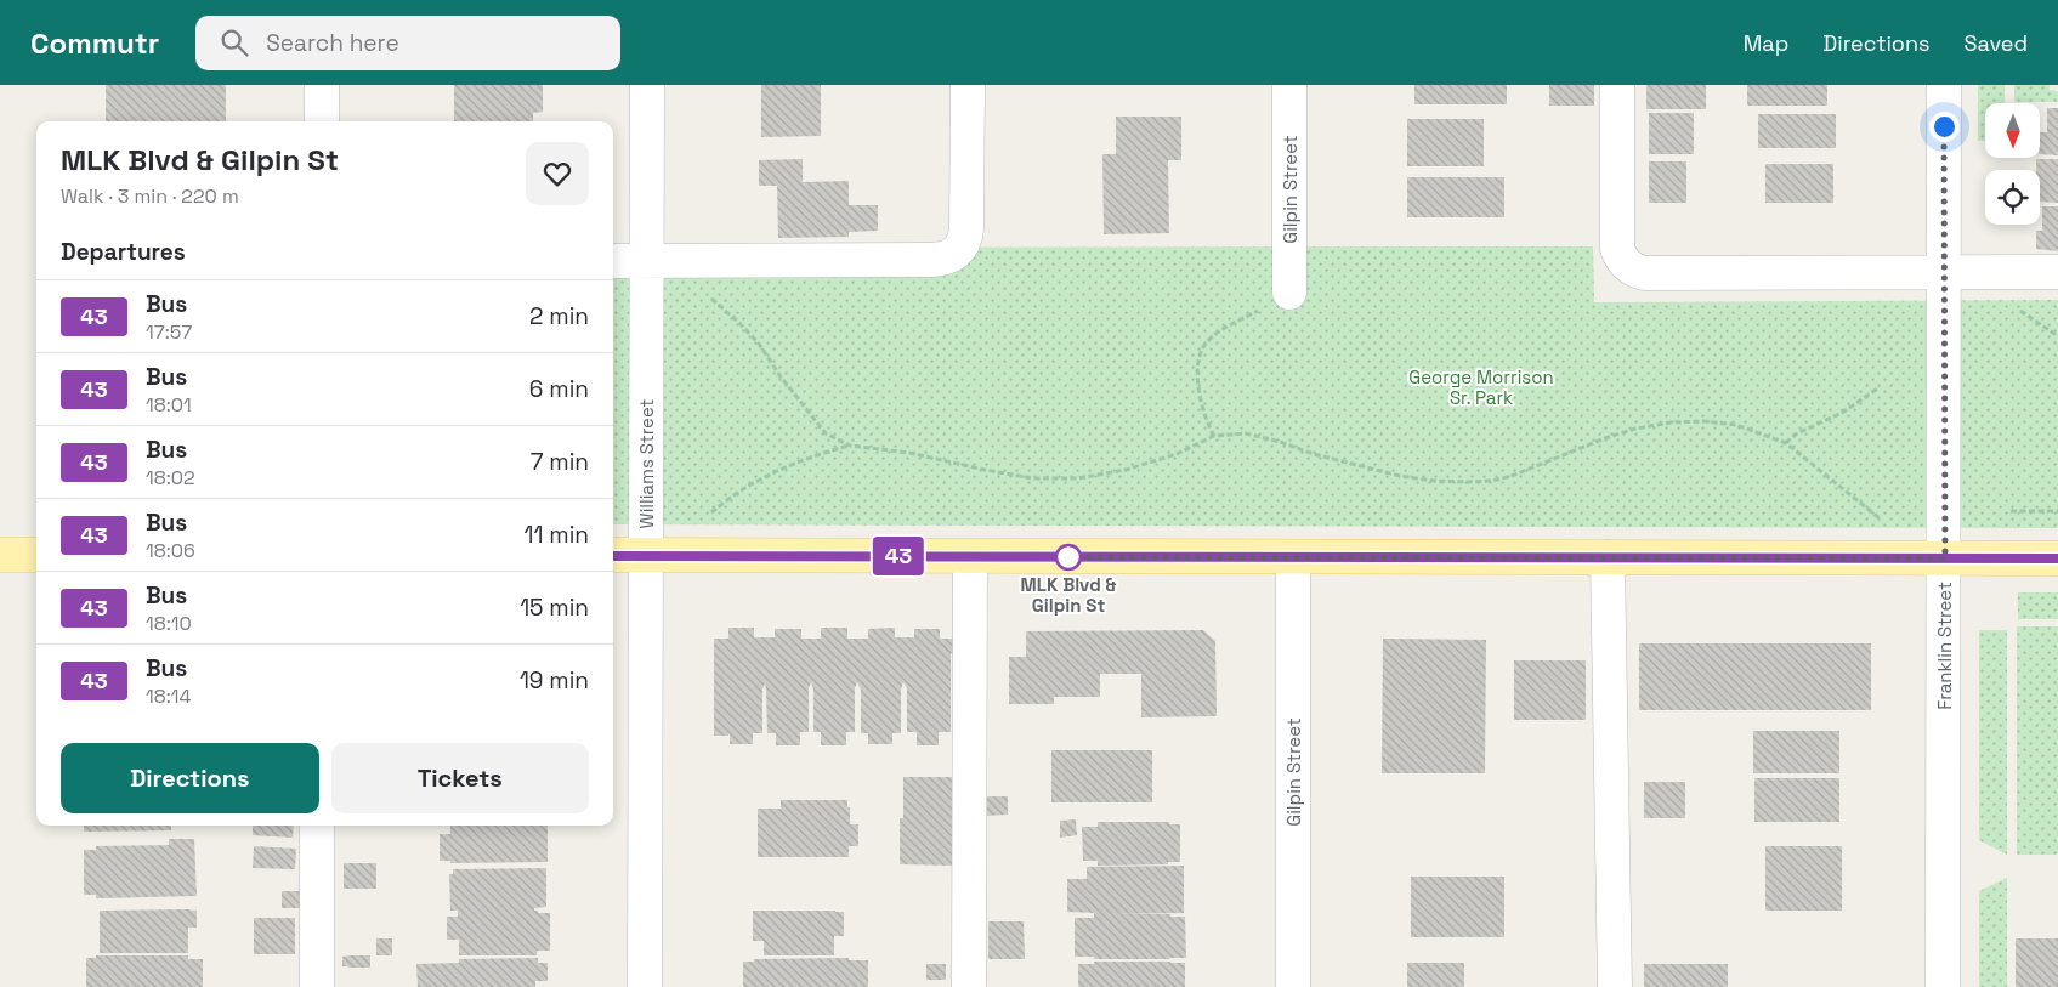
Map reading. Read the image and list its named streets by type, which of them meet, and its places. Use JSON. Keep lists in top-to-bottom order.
{
  "streets": {
    "street": ["Gilpin Street", "Williams Street", "Franklin Street"]
  },
  "parks": ["George Morrison Sr. Park"],
  "places": ["MLK Blvd & Gilpin St"],
  "lines": ["bus line 43"],
  "north": "bottom",
  "page": {
    "header": "Commutr",
    "search": "Search here",
    "nav": ["Map", "Directions", "Saved"],
    "on_map": "43",
    "heading": [
      ["MLK Blvd & Gilpin St", "Walk · 3 min · 220 m"],
      "Departures"
    ],
    "list": [
      {
        "mark": "43",
        "name": "Bus",
        "note": "17:57",
        "value": "2 min"
      },
      {
        "mark": "43",
        "name": "Bus",
        "note": "18:01",
        "value": "6 min"
      },
      {
        "mark": "43",
        "name": "Bus",
        "note": "18:02",
        "value": "7 min"
      },
      {
        "mark": "43",
        "name": "Bus",
        "note": "18:06",
        "value": "11 min"
      },
      {
        "mark": "43",
        "name": "Bus",
        "note": "18:10",
        "value": "15 min"
      },
      {
        "mark": "43",
        "name": "Bus",
        "note": "18:14",
        "value": "19 min"
      }
    ],
    "buttons": ["Directions", "Tickets"]
  }
}
